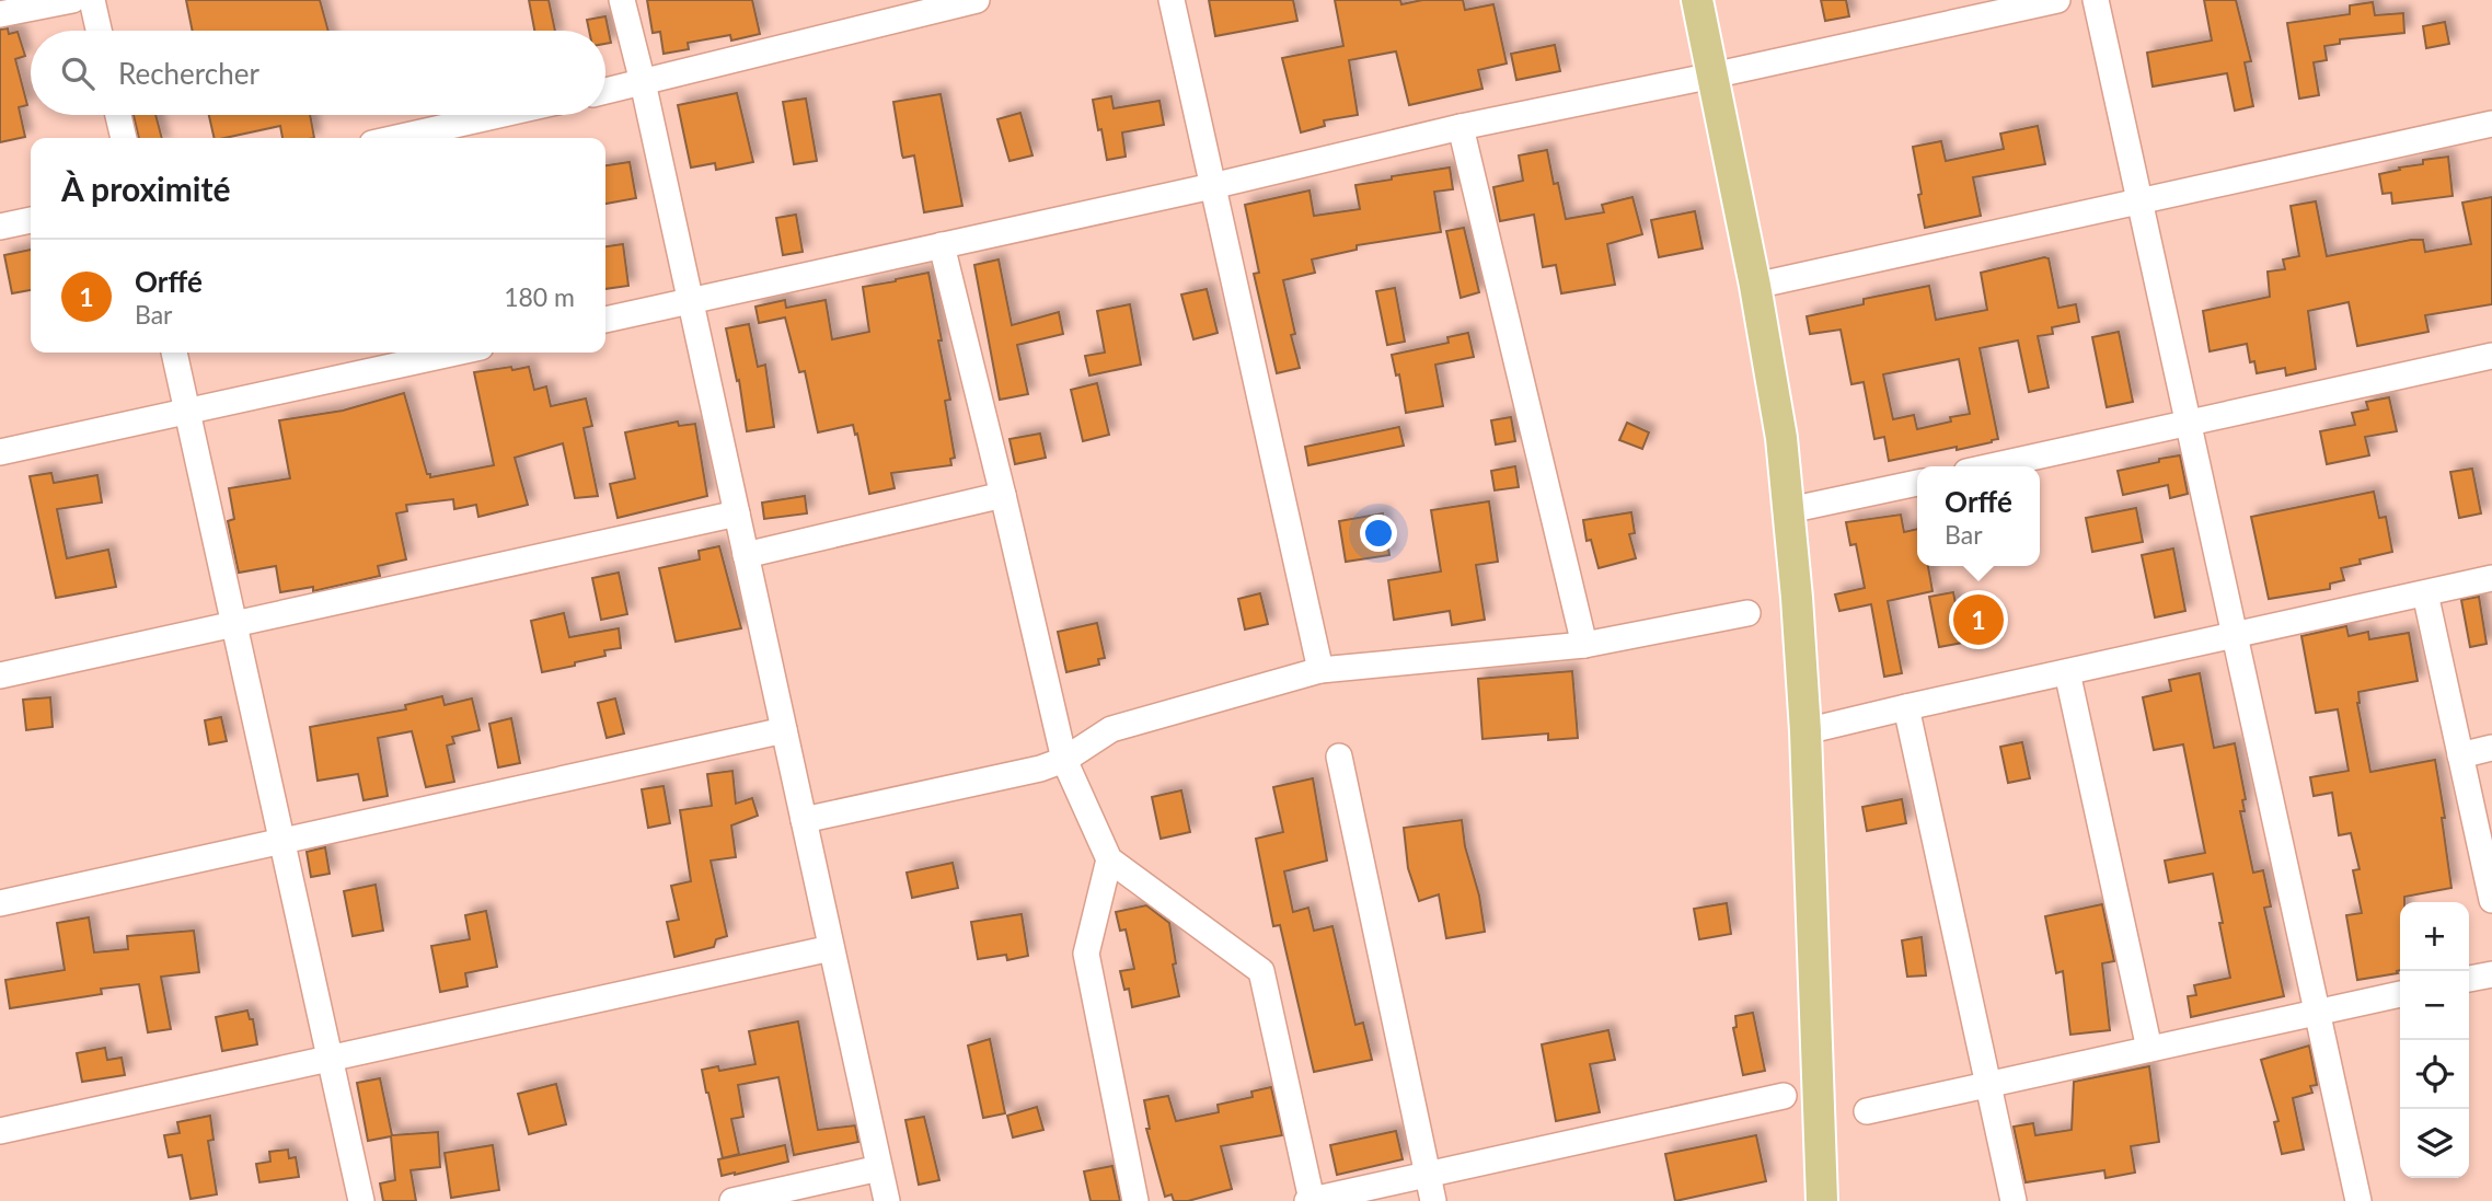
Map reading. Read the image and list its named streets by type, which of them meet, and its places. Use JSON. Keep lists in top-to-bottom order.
{
  "page": {
    "search": "Rechercher",
    "heading": "À proximité",
    "list": [
      {
        "mark": "1",
        "name": "Orffé",
        "note": "Bar",
        "value": "180 m"
      }
    ],
    "popup": ["Orffé", "Bar"],
    "pins": "1",
    "map_buttons": ["+", "−"]
  }
}
